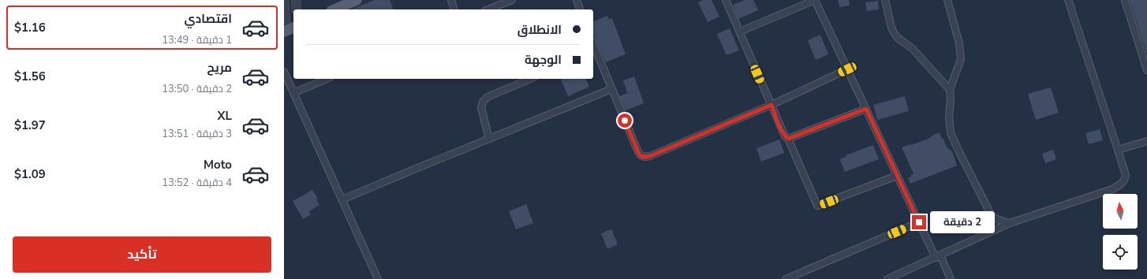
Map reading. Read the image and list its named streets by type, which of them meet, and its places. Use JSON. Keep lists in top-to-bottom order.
{
  "north": "top",
  "page": {
    "list": [
      {
        "name": "اقتصادي",
        "note": "1 دقيقة · 13:49",
        "value": "$1.16"
      },
      {
        "name": "مريح",
        "note": "2 دقيقة · 13:50",
        "value": "$1.56"
      },
      {
        "name": "XL",
        "note": "3 دقيقة · 13:51",
        "value": "$1.97"
      },
      {
        "name": "Moto",
        "note": "4 دقيقة · 13:52",
        "value": "$1.09"
      }
    ],
    "banner": ["الانطلاق", "الوجهة"],
    "bubble": "2 دقيقة",
    "buttons": "تأكيد"
  }
}
